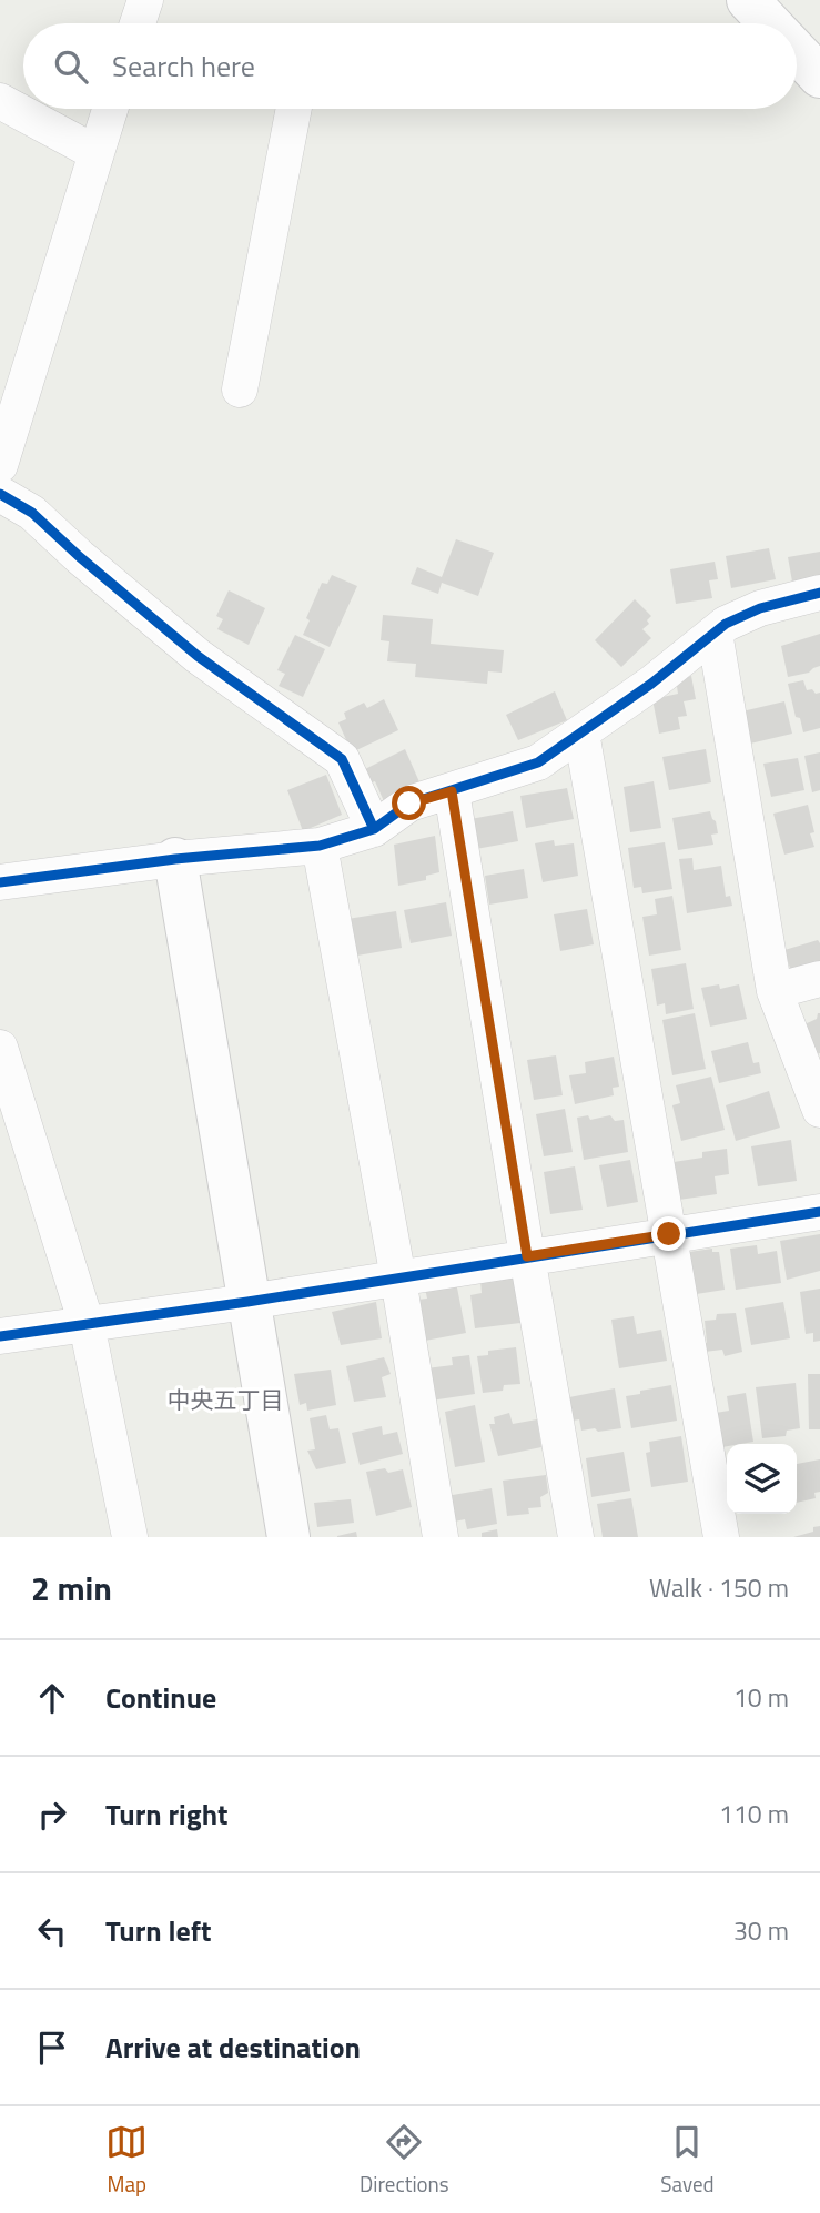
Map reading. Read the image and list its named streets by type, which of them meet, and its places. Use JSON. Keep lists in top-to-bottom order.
{
  "districts": ["中央五丁目"],
  "page": {
    "search": "Search here",
    "heading": ["2 min", "Walk · 150 m"],
    "list": [
      ["Continue", "10 m"],
      ["Turn right", "110 m"],
      ["Turn left", "30 m"],
      "Arrive at destination"
    ],
    "nav": ["Map", "Directions", "Saved"]
  }
}
